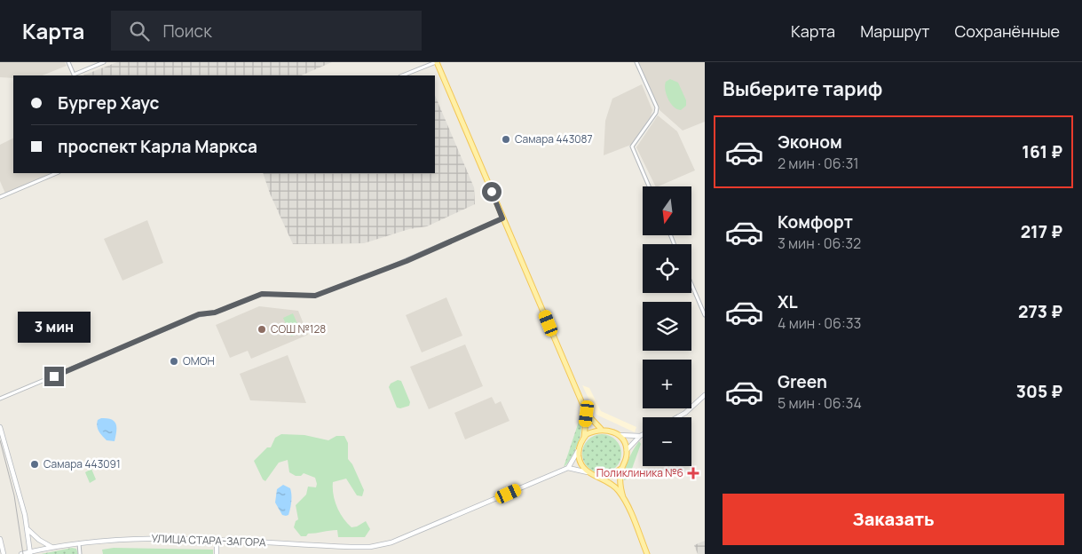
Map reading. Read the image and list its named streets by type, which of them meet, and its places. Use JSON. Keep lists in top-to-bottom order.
{
  "streets": {
    "main road": ["УЛИЦА СТАРА-ЗАГОРА"]
  },
  "places": {
    "other": [
      "Самара 443087",
      "СОШ №128",
      "ОМОН",
      "Самара 443091"
    ],
    "health": ["Поликлиника №6"]
  },
  "north": "bottom",
  "page": {
    "header": "Карта",
    "search": "Поиск",
    "nav": ["Карта", "Маршрут", "Сохранённые"],
    "heading": "Выберите тариф",
    "banner": ["Бургер Хаус", "проспект Карла Маркса"],
    "list": [
      {
        "name": "Эконом",
        "note": "2 мин · 06:31",
        "value": "161 ₽"
      },
      {
        "name": "Комфорт",
        "note": "3 мин · 06:32",
        "value": "217 ₽"
      },
      {
        "name": "XL",
        "note": "4 мин · 06:33",
        "value": "273 ₽"
      },
      {
        "name": "Green",
        "note": "5 мин · 06:34",
        "value": "305 ₽"
      }
    ],
    "map_buttons": ["+", "−"],
    "bubble": "3 мин",
    "buttons": "Заказать"
  }
}
